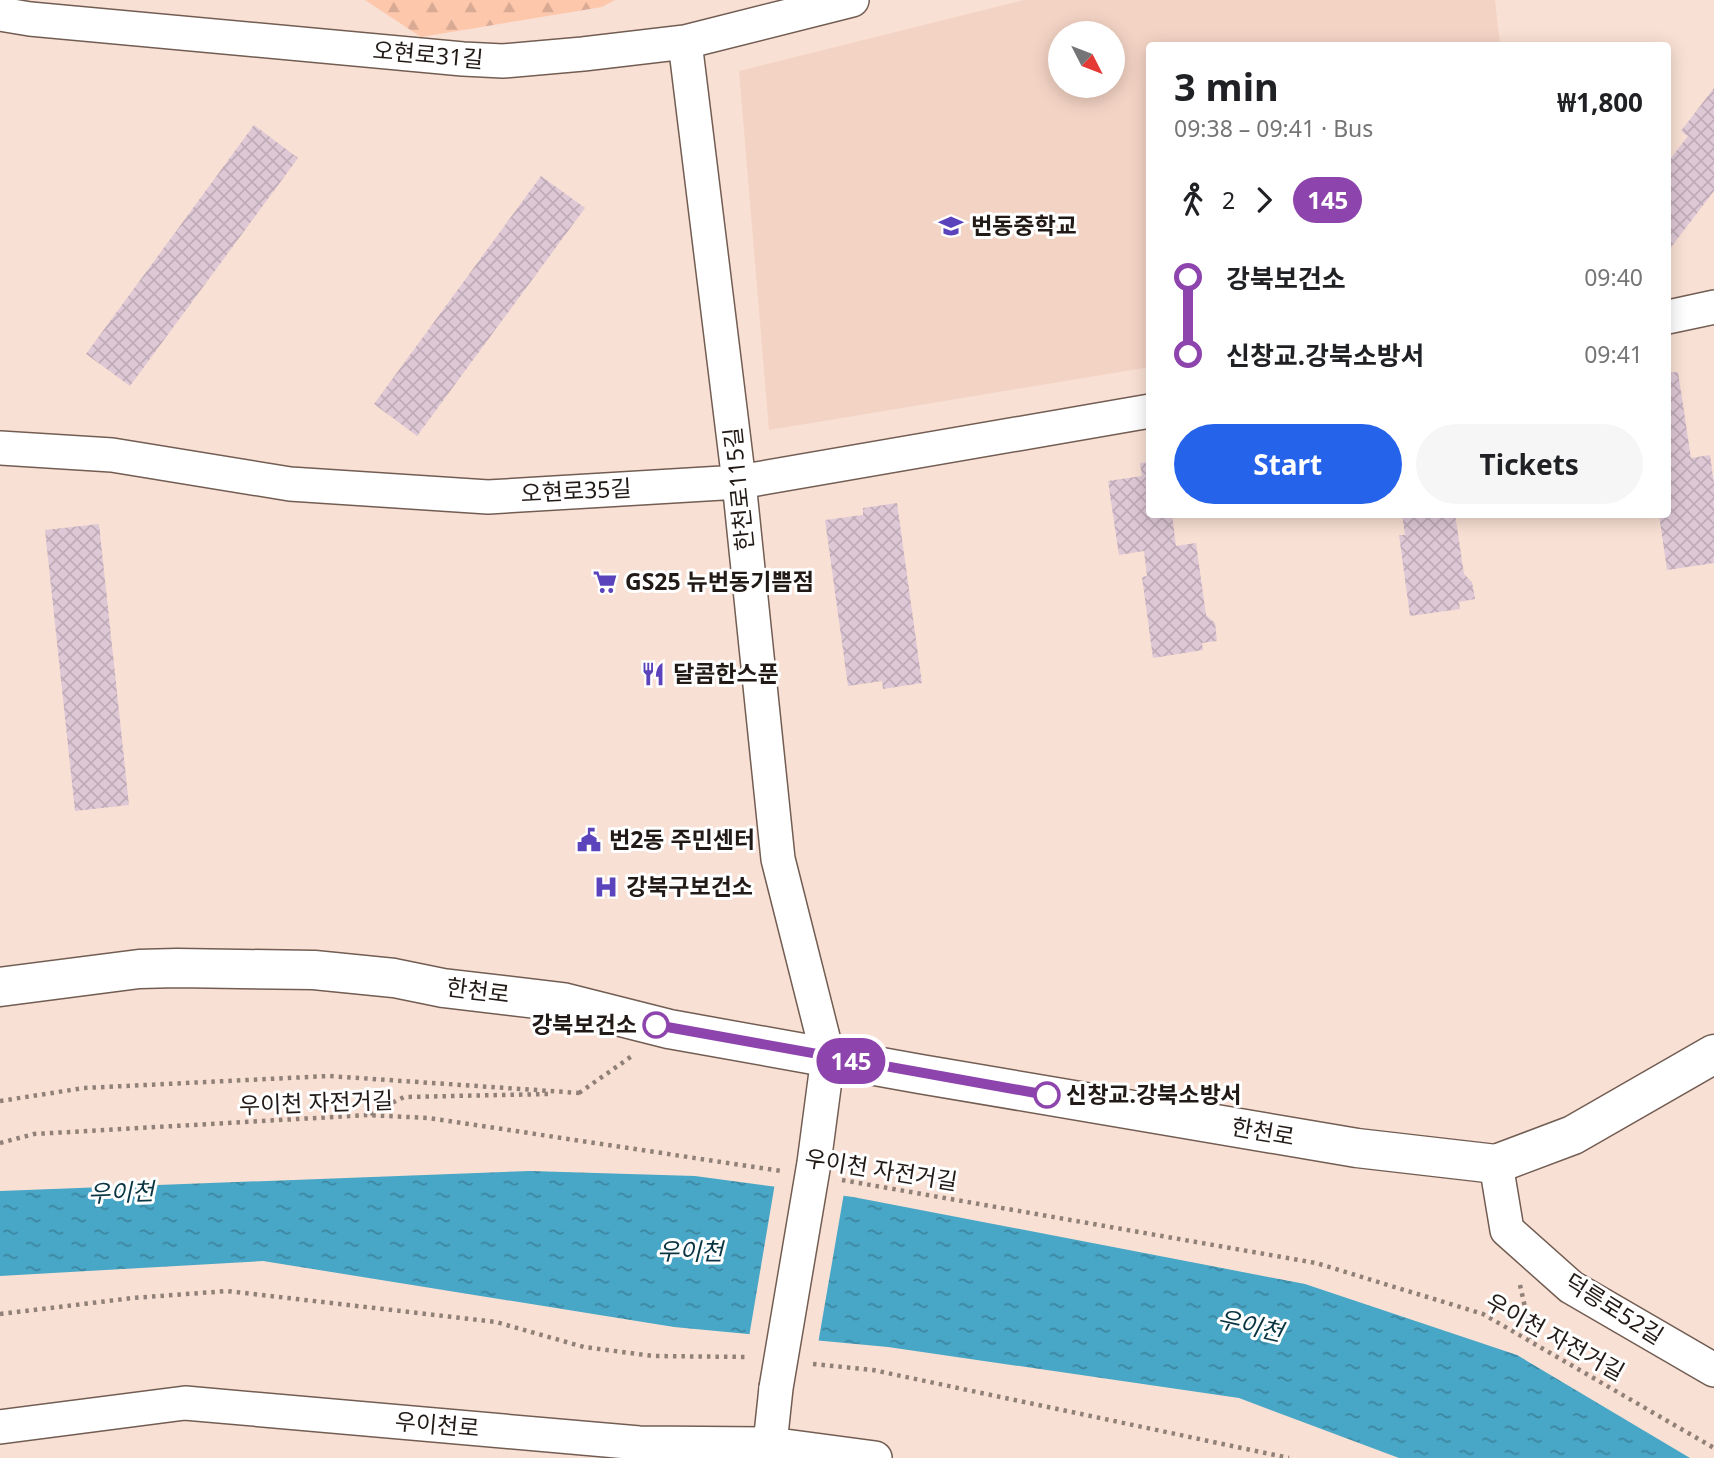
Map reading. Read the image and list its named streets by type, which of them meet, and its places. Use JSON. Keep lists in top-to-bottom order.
{
  "streets": {
    "main road": ["한천로"],
    "street": [
      "오현로31길",
      "한천로115길",
      "오현로35길",
      "덕릉로52길",
      "우이천로"
    ],
    "path": ["우이천 자전거길"]
  },
  "crossings": [
    ["오현로31길", "한천로115길"],
    ["한천로115길", "오현로35길"],
    ["한천로115길", "한천로"],
    ["한천로", "덕릉로52길"]
  ],
  "water": ["우이천"],
  "places": {
    "school or university": ["번동중학교"],
    "supermarket": ["GS25 뉴번동기쁨점"],
    "restaurant": ["달콤한스푼"],
    "public building": ["번2동 주민센터"],
    "hospital": ["강북구보건소"],
    "other": ["강북보건소", "신창교.강북소방서"]
  },
  "lines": ["bus line 145"],
  "north": "bottom right",
  "page": {
    "on_map": "145",
    "heading": ["3 min", "09:38 – 09:41 · Bus", "₩1,800"],
    "legs": ["2", "145"],
    "list": [
      {
        "name": "강북보건소",
        "value": "09:40"
      },
      {
        "name": "신창교.강북소방서",
        "value": "09:41"
      }
    ],
    "buttons": ["Start", "Tickets"]
  }
}
